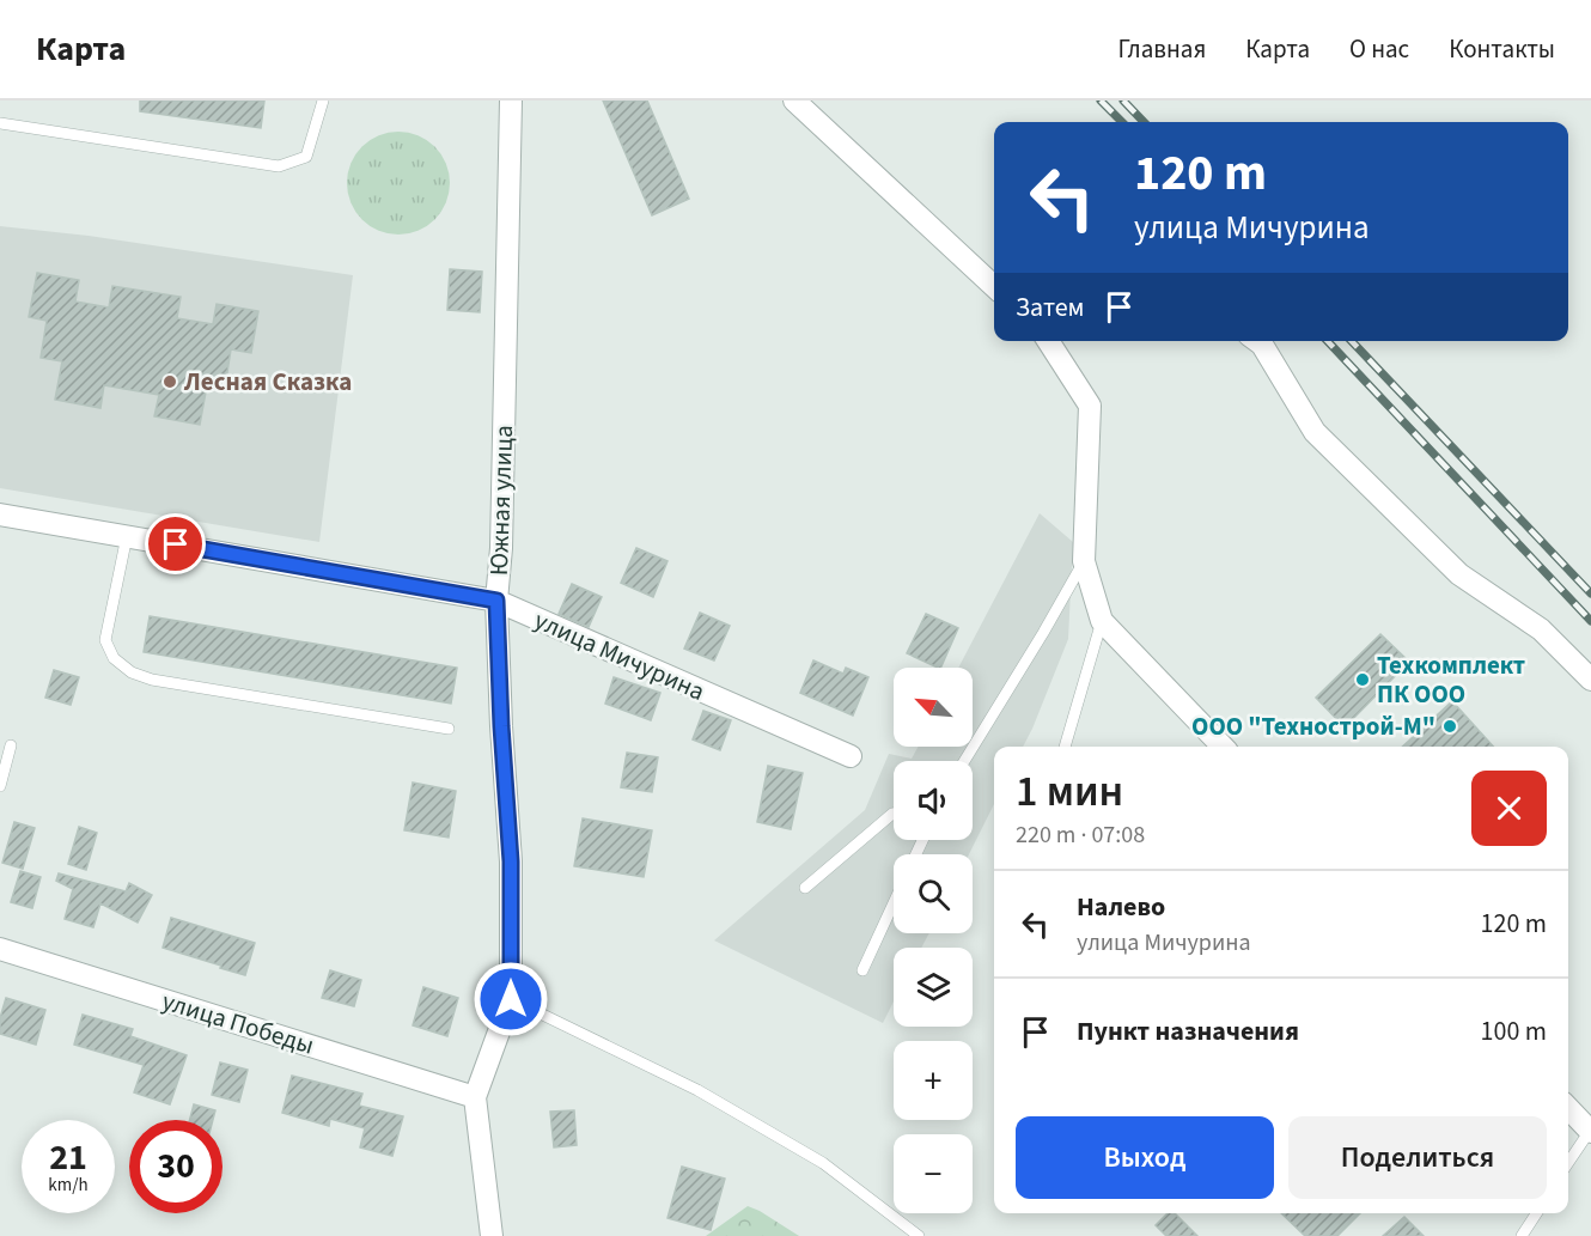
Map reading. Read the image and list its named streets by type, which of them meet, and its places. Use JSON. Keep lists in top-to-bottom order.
{
  "streets": {
    "street": ["Южная улица", "улица Мичурина", "улица Победы"]
  },
  "crossings": [
    ["Южная улица", "улица Мичурина"],
    ["Южная улица", "улица Победы"]
  ],
  "places": ["Лесная Сказка", "Техкомплект ПК ООО", "ООО \"Технострой-М\""],
  "north": "top left",
  "page": {
    "header": "Карта",
    "nav": [
      "Главная",
      "Карта",
      "О нас",
      "Контакты"
    ],
    "turn": ["120 m", "улица Мичурина"],
    "then": "Затем",
    "map_buttons": ["+", "−"],
    "heading": ["1 мин", "220 m · 07:08"],
    "list": [
      {
        "name": "Налево",
        "note": "улица Мичурина",
        "value": "120 m"
      },
      {
        "name": "Пункт назначения",
        "value": "100 m"
      }
    ],
    "buttons": ["Выход", "Поделиться"],
    "speed": "21 km/h",
    "limit": "30"
  }
}
